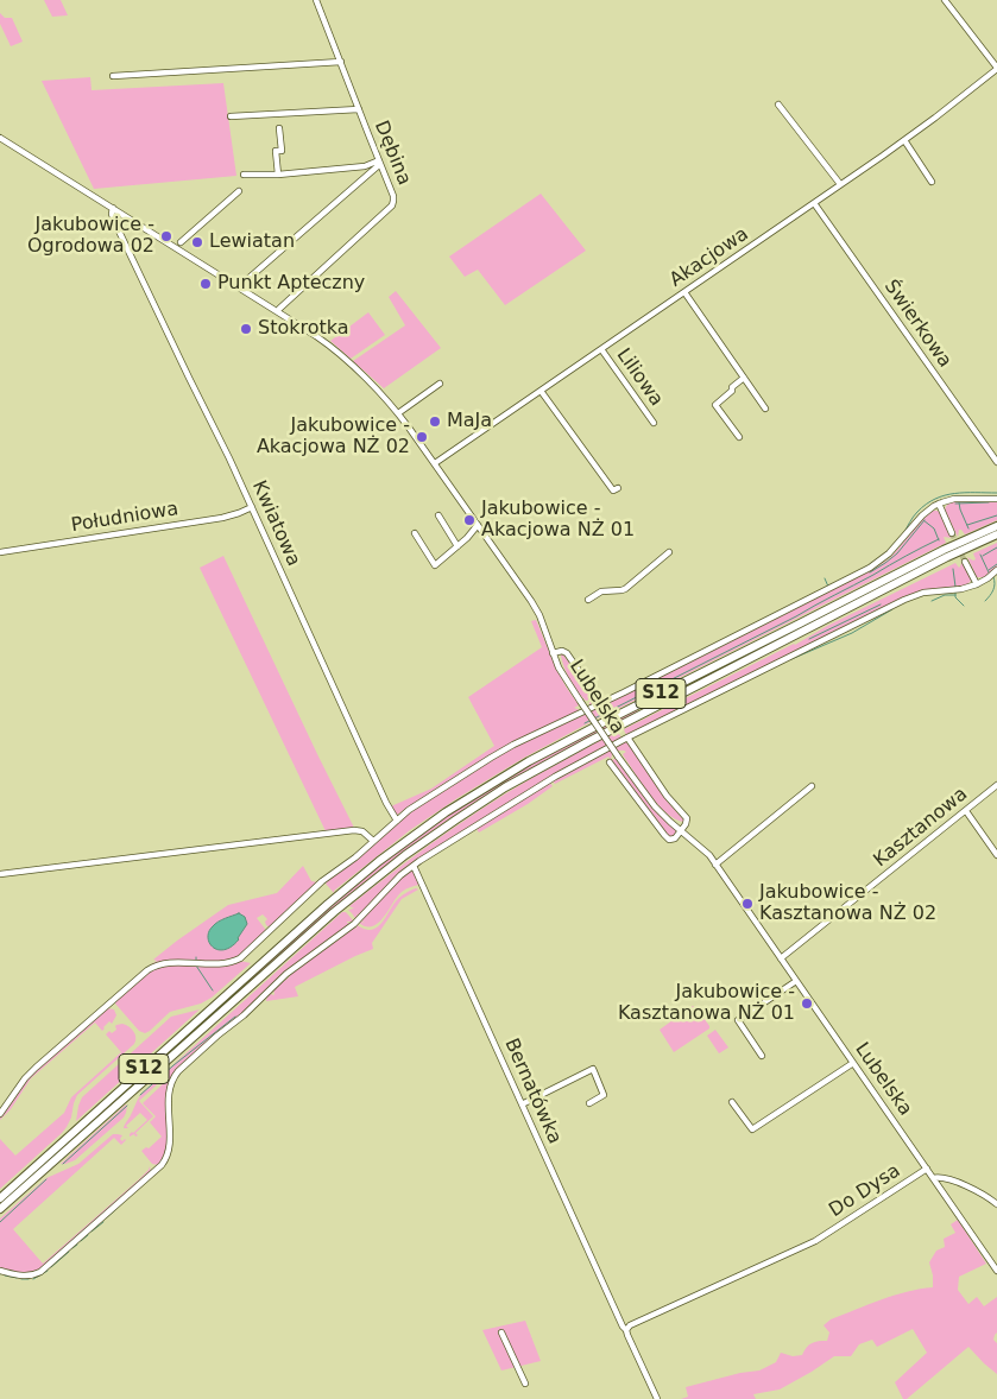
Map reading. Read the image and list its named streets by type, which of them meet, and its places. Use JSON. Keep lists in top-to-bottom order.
{
  "streets": {
    "highway": ["S12"],
    "street": [
      "Dębina",
      "Akacjowa",
      "Świerkowa",
      "Liliowa",
      "Południowa",
      "Kwiatowa",
      "Lubelska",
      "Kasztanowa",
      "Bernatówka",
      "Do Dysa"
    ]
  },
  "crossings": [
    ["Dębina", "Lubelska"],
    ["Akacjowa", "Świerkowa"],
    ["Akacjowa", "Liliowa"],
    ["Akacjowa", "Lubelska"],
    ["Południowa", "Kwiatowa"],
    ["Kwiatowa", "Lubelska"],
    ["Lubelska", "Kasztanowa"],
    ["Lubelska", "Do Dysa"],
    ["Bernatówka", "Do Dysa"]
  ],
  "places": [
    "Jakubowice - Ogrodowa 02",
    "Lewiatan",
    "Punkt Apteczny",
    "Stokrotka",
    "MaJa",
    "Jakubowice - Akacjowa NŻ 02",
    "Jakubowice - Akacjowa NŻ 01",
    "Jakubowice - Kasztanowa NŻ 02",
    "Jakubowice - Kasztanowa NŻ 01"
  ]
}
